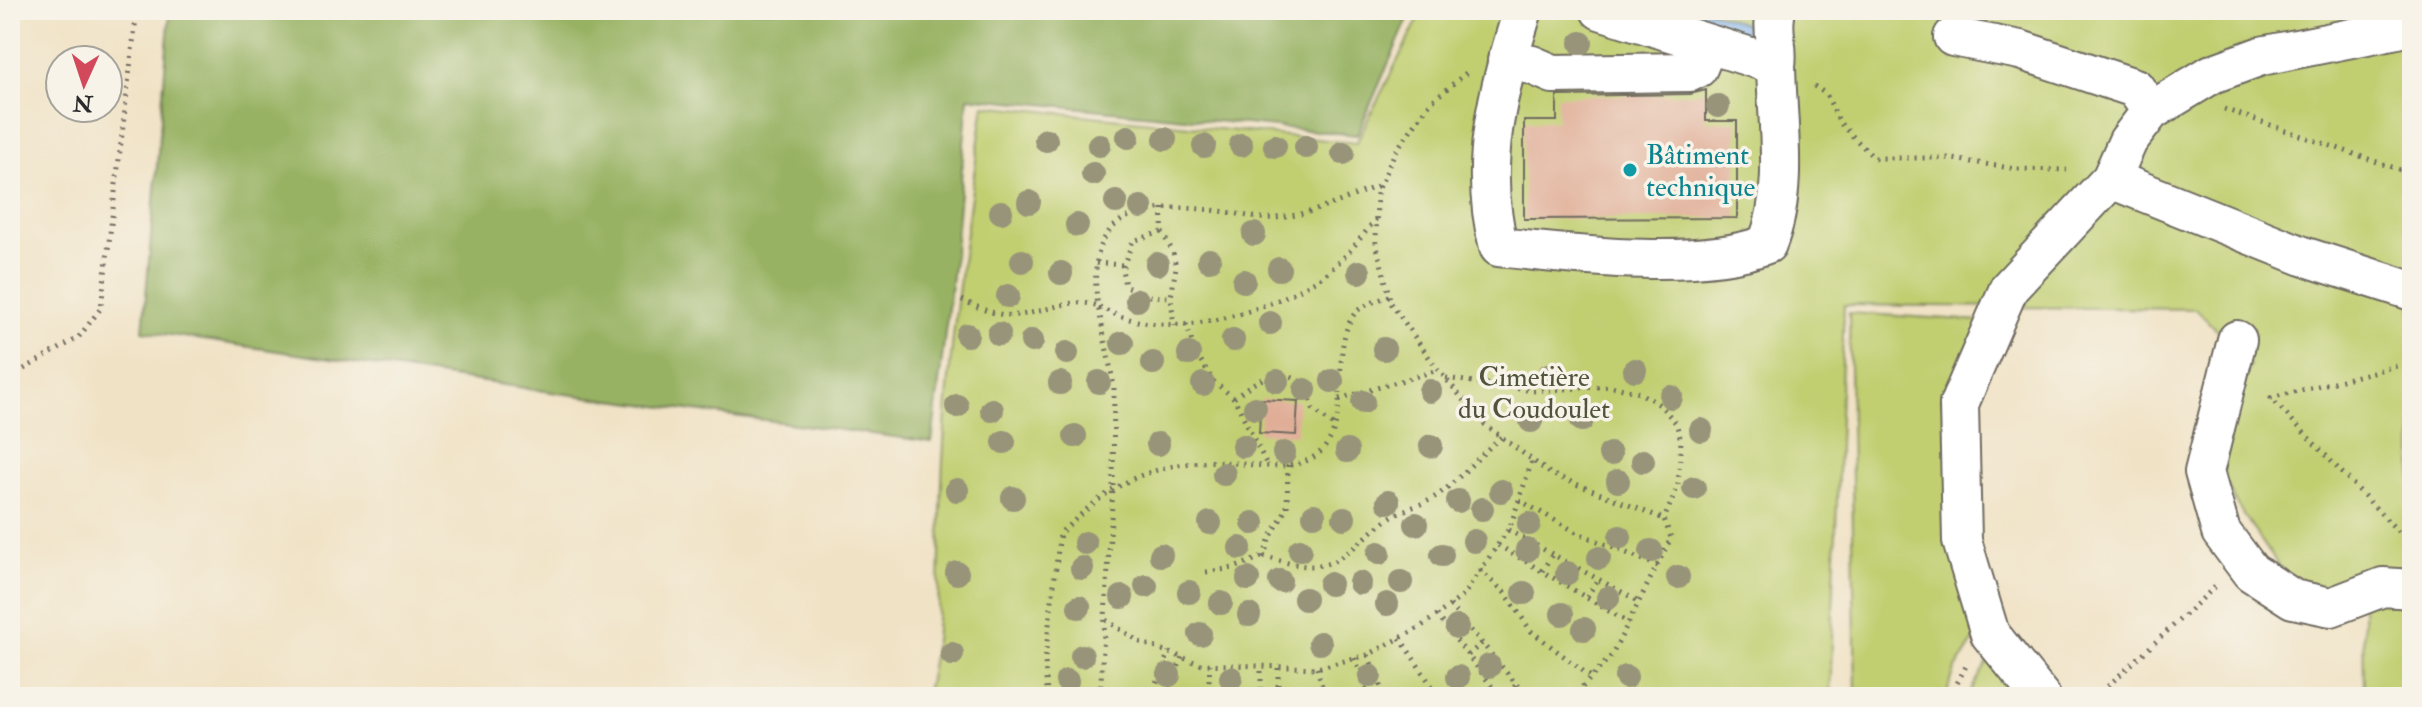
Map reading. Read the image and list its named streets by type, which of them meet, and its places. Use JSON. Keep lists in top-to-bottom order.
{
  "parks": ["Cimetière du Coudoulet"],
  "places": ["Bâtiment technique"],
  "north": "bottom"
}
